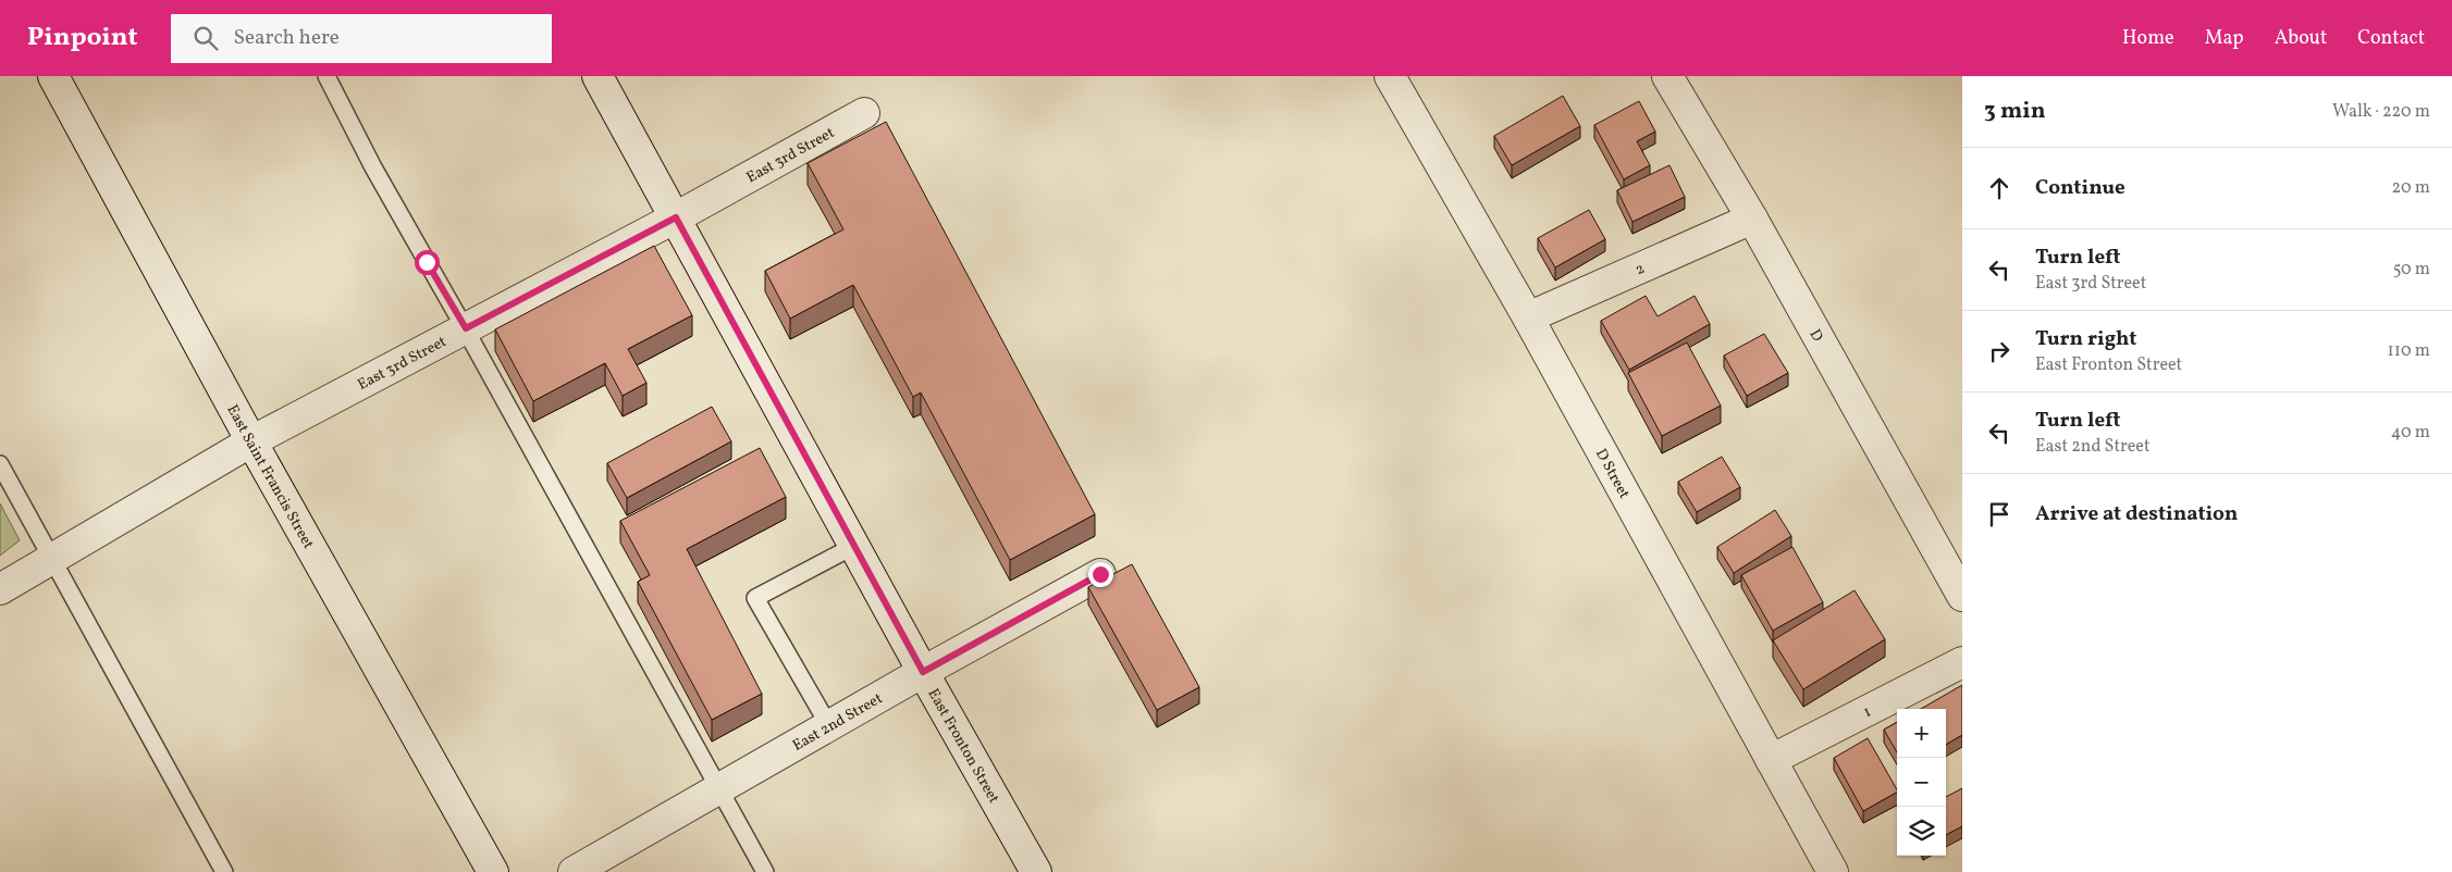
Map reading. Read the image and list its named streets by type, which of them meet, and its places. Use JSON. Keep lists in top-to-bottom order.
{
  "streets": {
    "street": [
      "East 3rd Street",
      "2",
      "D",
      "D Street",
      "East Saint Francis Street",
      "1",
      "East 2nd Street",
      "East Fronton Street"
    ]
  },
  "crossings": [
    ["East 3rd Street", "East Saint Francis Street"],
    ["East 3rd Street", "East Fronton Street"],
    ["2", "D"],
    ["2", "D Street"],
    ["D Street", "1"],
    ["East 2nd Street", "East Fronton Street"]
  ],
  "page": {
    "header": "Pinpoint",
    "search": "Search here",
    "nav": [
      "Home",
      "Map",
      "About",
      "Contact"
    ],
    "heading": ["3 min", "Walk · 220 m"],
    "list": [
      ["Continue", "20 m"],
      ["Turn left", "East 3rd Street", "50 m"],
      ["Turn right", "East Fronton Street", "110 m"],
      ["Turn left", "East 2nd Street", "40 m"],
      "Arrive at destination"
    ],
    "map_buttons": ["+", "−"]
  }
}
